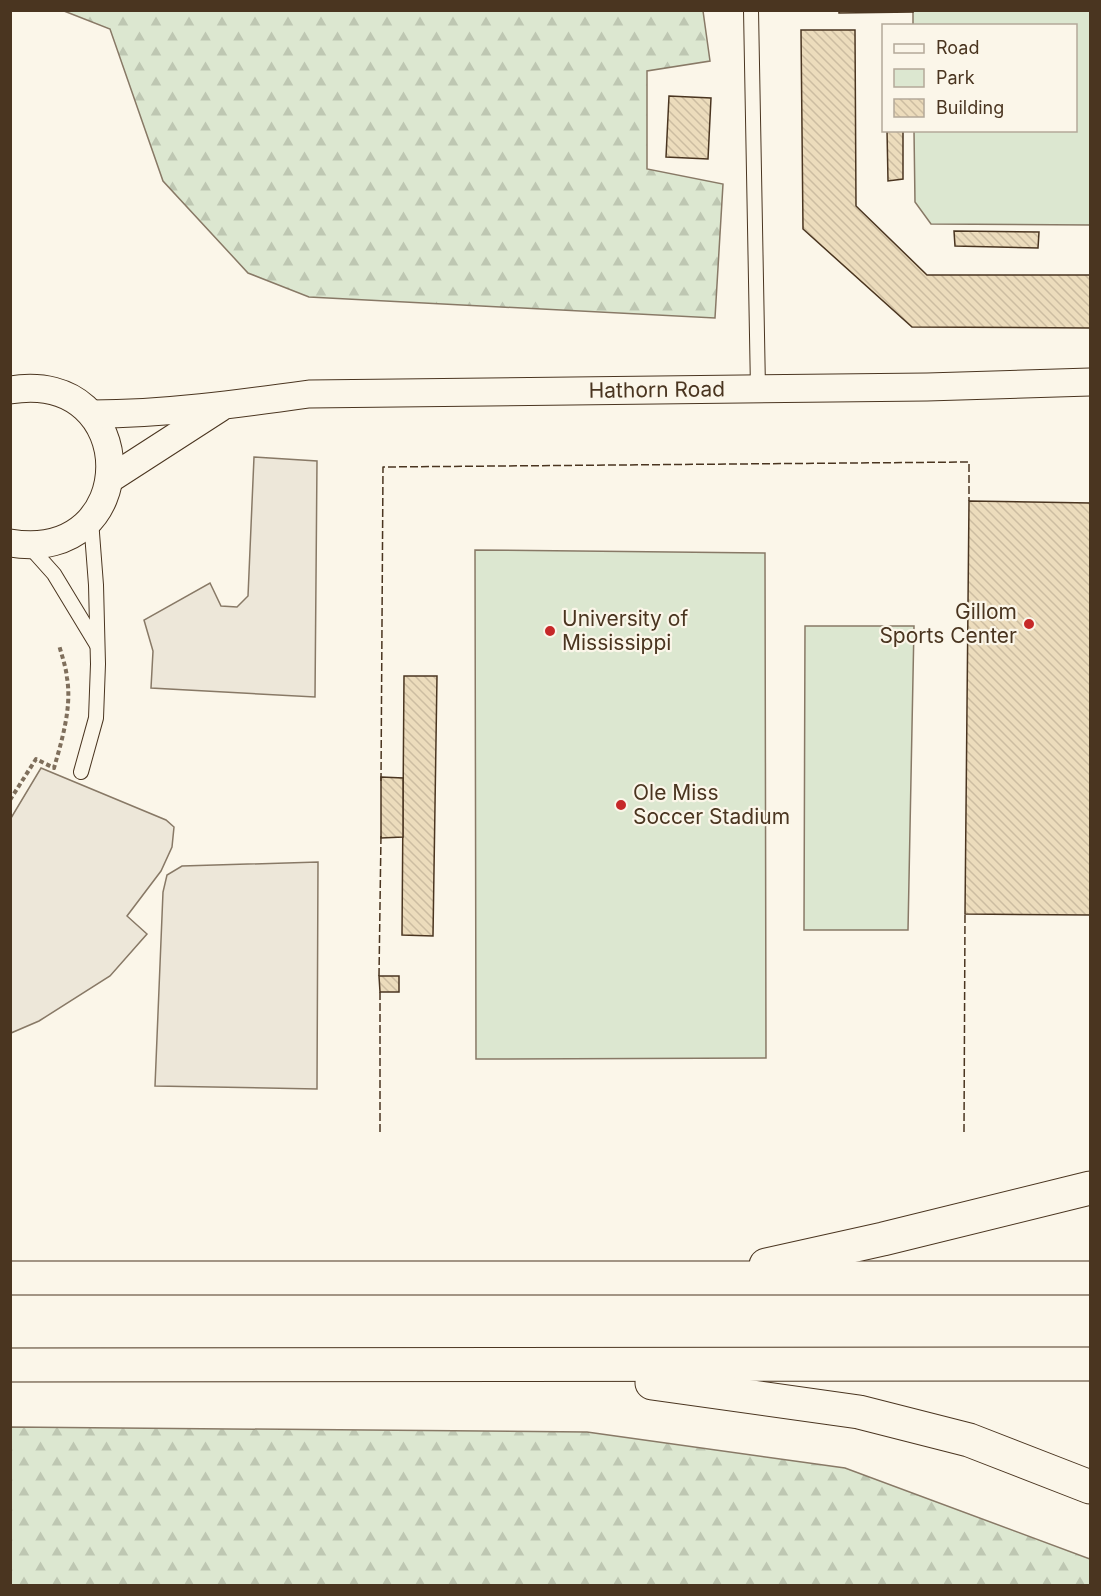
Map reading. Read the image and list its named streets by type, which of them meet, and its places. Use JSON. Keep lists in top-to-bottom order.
{
  "streets": {
    "street": ["Hathorn Road"]
  },
  "places": ["Gillom Sports Center", "University of Mississippi", "Ole Miss Soccer Stadium"],
  "legend": ["Road", "Park", "Building"]
}
